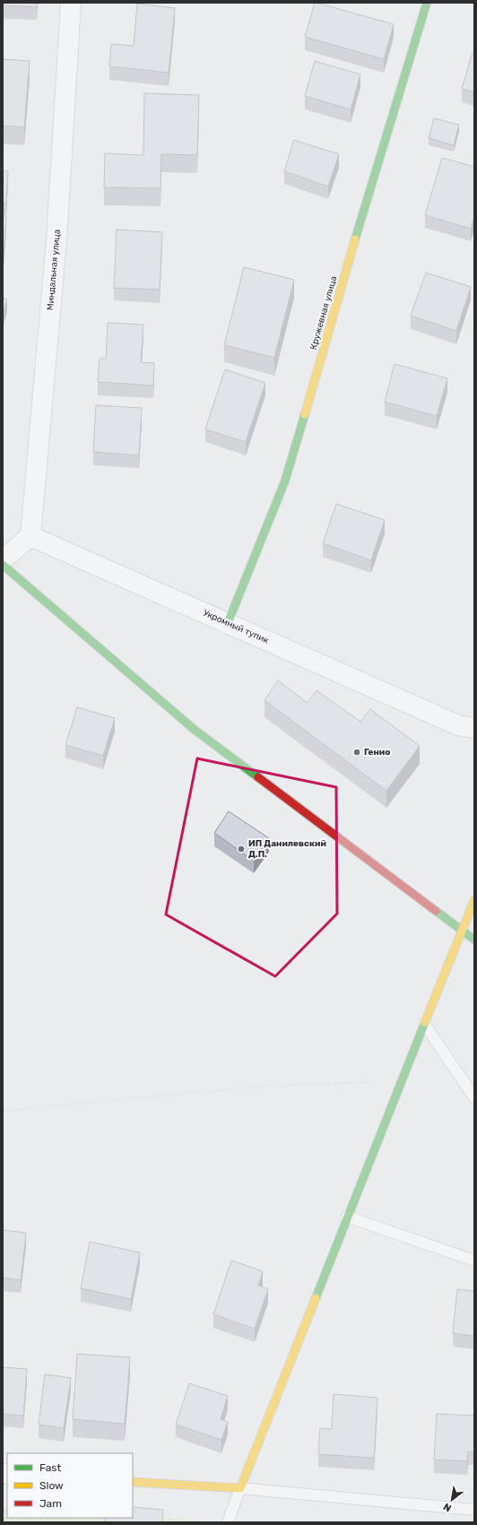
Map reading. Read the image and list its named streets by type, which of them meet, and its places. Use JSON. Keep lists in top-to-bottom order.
{
  "streets": {
    "street": ["Миндальная улица", "Кружевная улица", "Укромный тупик"]
  },
  "crossings": [
    ["Миндальная улица", "Укромный тупик"],
    ["Кружевная улица", "Укромный тупик"]
  ],
  "places": ["Генио", "ИП Данилевский Д.П."],
  "legend": ["Fast", "Slow", "Jam"],
  "north": "bottom left"
}
